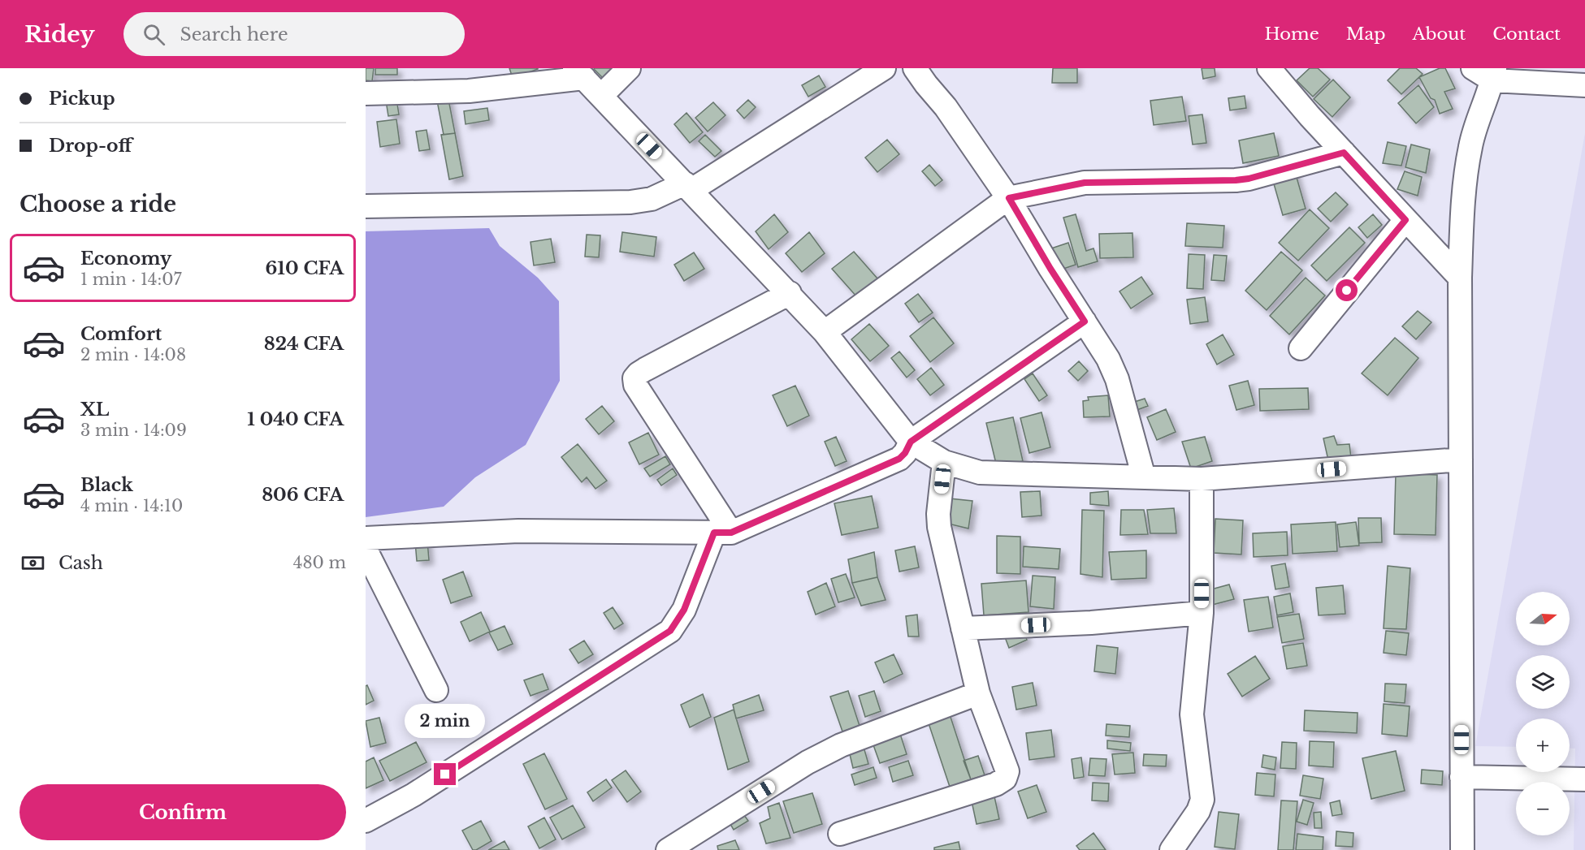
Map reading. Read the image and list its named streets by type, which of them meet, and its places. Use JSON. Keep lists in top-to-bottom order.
{
  "north": "right",
  "page": {
    "header": "Ridey",
    "search": "Search here",
    "nav": [
      "Home",
      "Map",
      "About",
      "Contact"
    ],
    "banner": ["Pickup", "Drop-off"],
    "heading": "Choose a ride",
    "list": [
      {
        "name": "Economy",
        "note": "1 min · 14:07",
        "value": "610 CFA"
      },
      {
        "name": "Comfort",
        "note": "2 min · 14:08",
        "value": "824 CFA"
      },
      {
        "name": "XL",
        "note": "3 min · 14:09",
        "value": "1 040 CFA"
      },
      {
        "name": "Black",
        "note": "4 min · 14:10",
        "value": "806 CFA"
      }
    ],
    "pay": ["Cash", "480 m"],
    "map_buttons": ["+", "−"],
    "bubble": "2 min",
    "buttons": "Confirm"
  }
}
